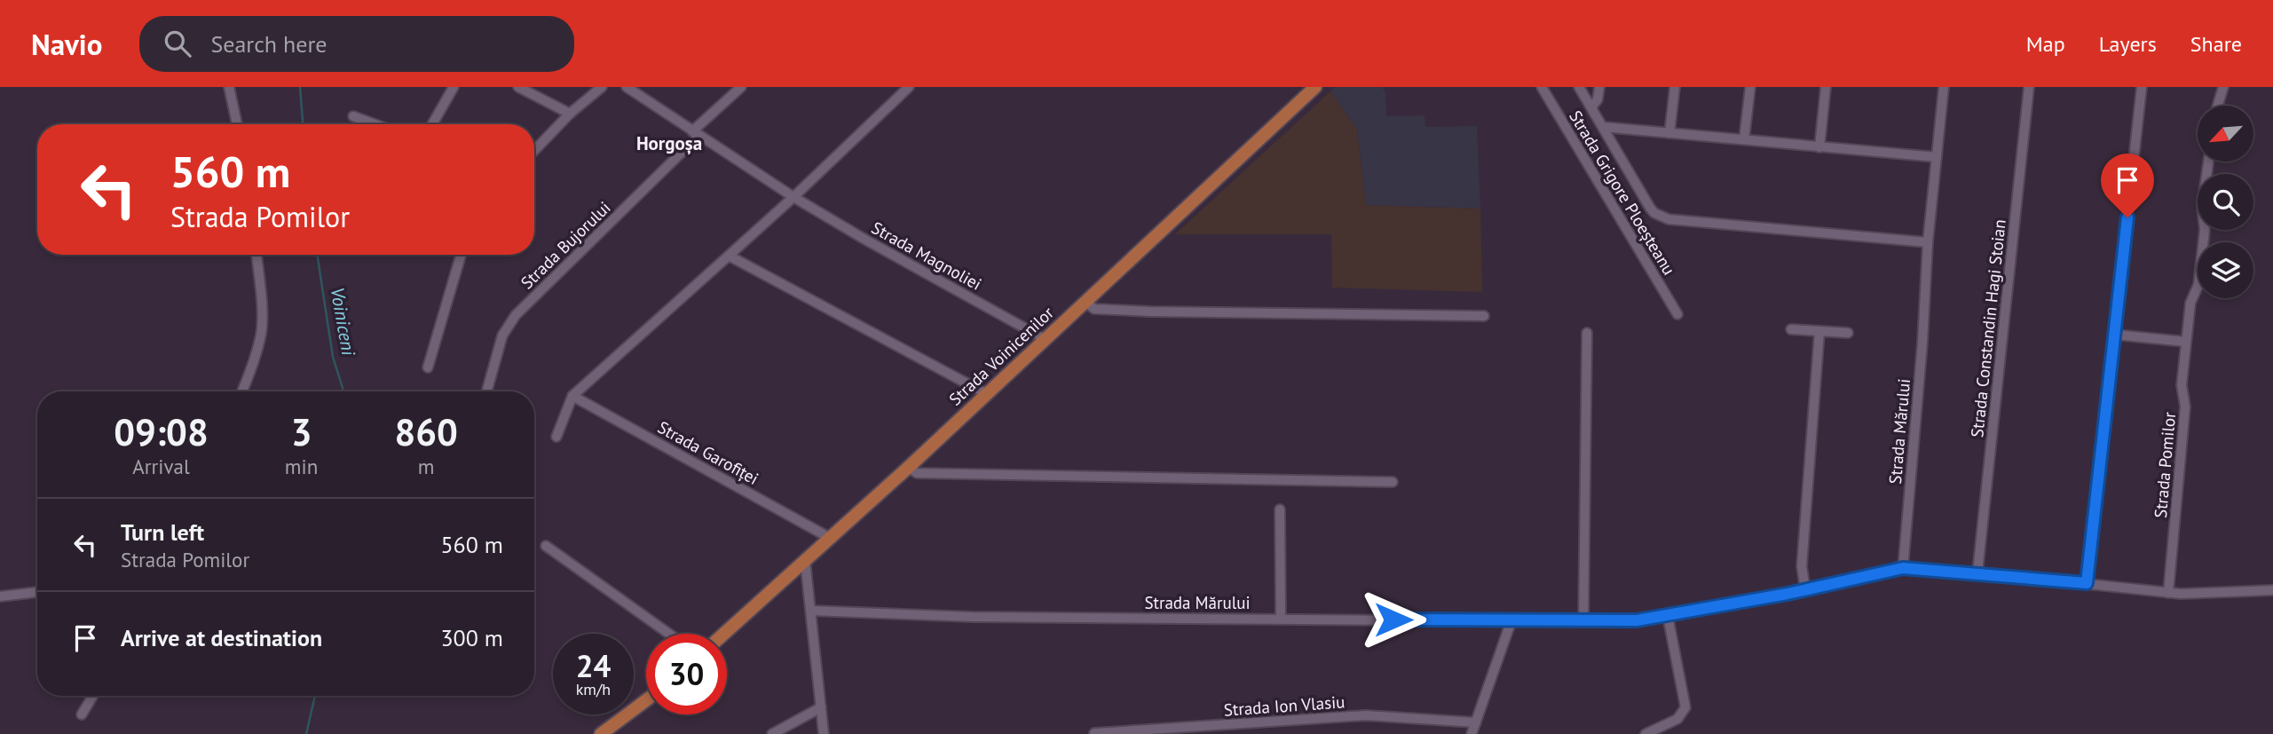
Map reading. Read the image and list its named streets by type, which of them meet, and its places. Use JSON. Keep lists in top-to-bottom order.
{
  "streets": {
    "main road": ["Strada Voinicenilor"],
    "street": [
      "Strada Grigore Ploeșteanu",
      "Strada Bujorului",
      "Strada Magnoliei",
      "Strada Constandin Hagi Stoian",
      "Strada Mărului",
      "Strada Garofiței",
      "Strada Pomilor",
      "Strada Ion Vlasiu"
    ]
  },
  "crossings": [
    ["Strada Bujorului", "Strada Magnoliei"],
    ["Strada Magnoliei", "Strada Voinicenilor"],
    ["Strada Constandin Hagi Stoian", "Strada Mărului"],
    ["Strada Voinicenilor", "Strada Garofiței"],
    ["Strada Mărului", "Strada Pomilor"]
  ],
  "districts": ["Horgoșa"],
  "water": ["Voiniceni"],
  "north": "bottom left",
  "page": {
    "header": "Navio",
    "search": "Search here",
    "nav": ["Map", "Layers", "Share"],
    "turn": ["560 m", "Strada Pomilor"],
    "eta": [
      "09:08",
      "Arrival",
      "3",
      "min",
      "860",
      "m"
    ],
    "list": [
      {
        "name": "Turn left",
        "note": "Strada Pomilor",
        "value": "560 m"
      },
      {
        "name": "Arrive at destination",
        "value": "300 m"
      }
    ],
    "speed": "24 km/h",
    "limit": "30"
  }
}
